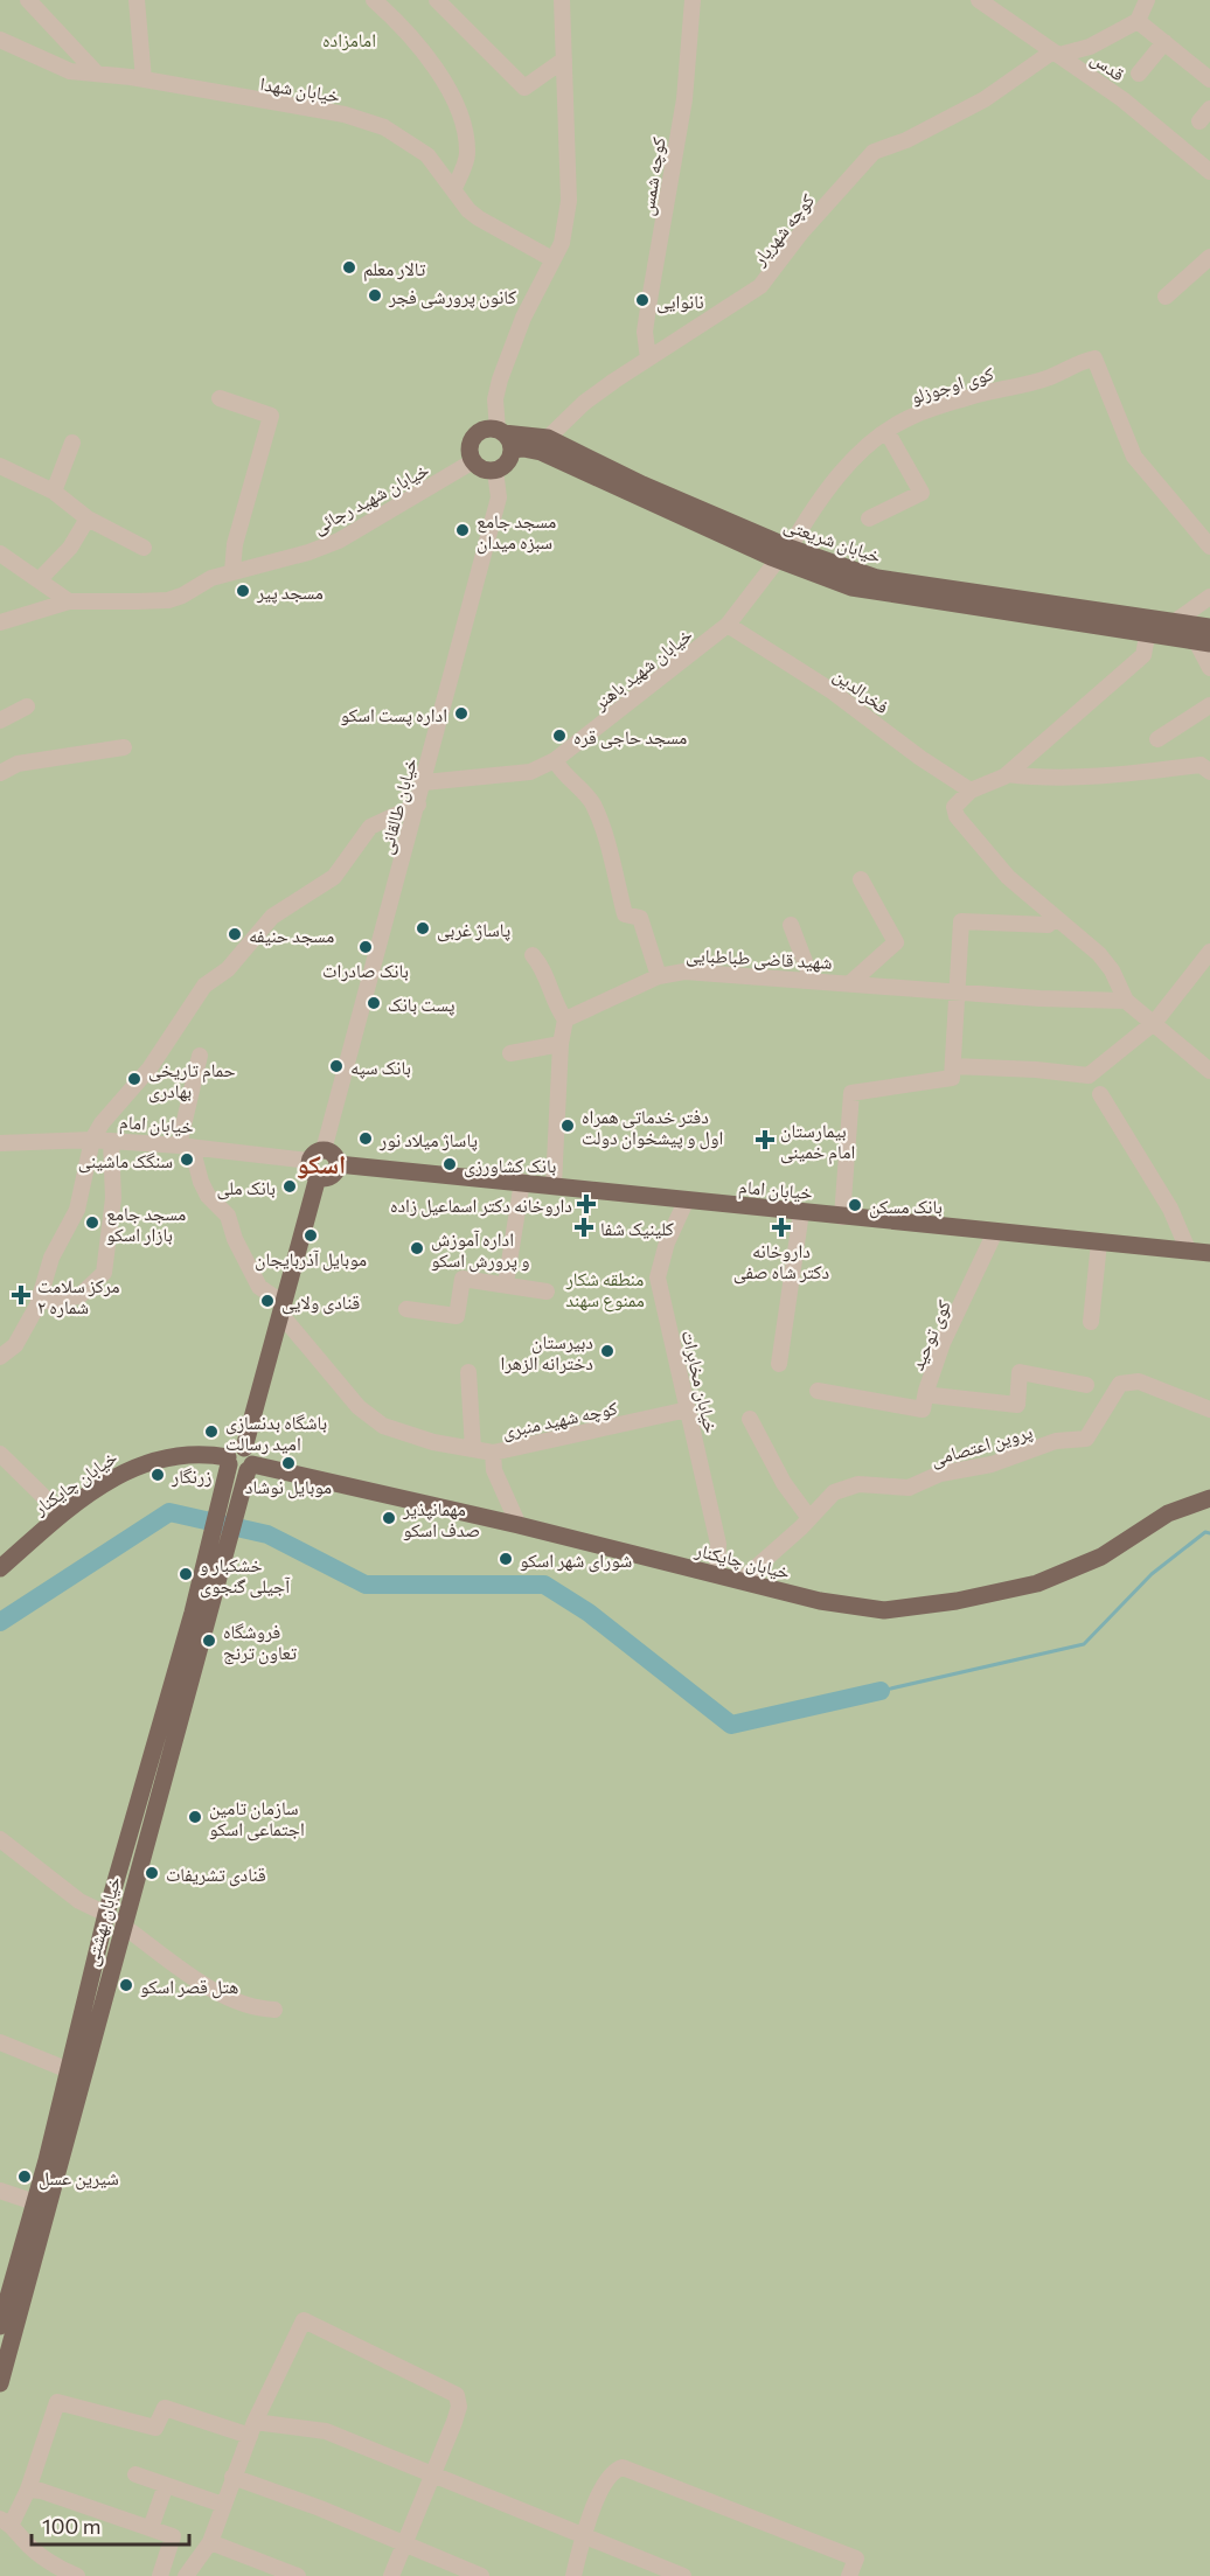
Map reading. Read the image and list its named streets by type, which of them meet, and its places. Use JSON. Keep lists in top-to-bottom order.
{
  "streets": {
    "main road": [
      "خیابان شریعتی",
      "خیابان امام",
      "خیابان چایکنار",
      "خیابان بهشتی"
    ],
    "street": [
      "قدس",
      "خیابان شهدا",
      "کوچه شمس",
      "کوچه شهریار",
      "کوی اوجوزلو",
      "خیابان شهید رجائی",
      "خیابان شهید باهنر",
      "فخرالدین",
      "خیابان طالقانی",
      "شهید قاضی طباطبایی",
      "کوی توحید",
      "خیابان مخابرات",
      "کوچه شهید منبری",
      "پروین اعتصامی"
    ]
  },
  "crossings": [
    ["قدس", "کوچه شهریار"],
    ["کوچه شمس", "کوچه شهریار"],
    ["کوچه شهریار", "خیابان شریعتی"],
    ["کوی اوجوزلو", "خیابان شریعتی"],
    ["کوی اوجوزلو", "خیابان شهید باهنر"],
    ["خیابان شهید رجائی", "خیابان شریعتی"],
    ["خیابان شهید رجائی", "خیابان طالقانی"],
    ["خیابان شریعتی", "خیابان شهید باهنر"],
    ["خیابان شریعتی", "خیابان طالقانی"],
    ["خیابان شهید باهنر", "فخرالدین"],
    ["خیابان شهید باهنر", "خیابان طالقانی"],
    ["خیابان طالقانی", "خیابان امام"],
    ["خیابان امام", "کوی توحید"],
    ["خیابان امام", "خیابان مخابرات"],
    ["خیابان امام", "کوچه شهید منبری"],
    ["خیابان مخابرات", "کوچه شهید منبری"],
    ["خیابان مخابرات", "خیابان چایکنار"],
    ["پروین اعتصامی", "خیابان چایکنار"],
    ["خیابان چایکنار", "خیابان بهشتی"]
  ],
  "districts": ["اسکو"],
  "parks": ["امامزاده", "منطقه شکار ممنوع سهند"],
  "places": {
    "other": [
      "تالار معلم",
      "کانون پرورشی فجر",
      "نانوایی",
      "مسجد جامع سبزه میدان",
      "مسجد پیر",
      "اداره پست اسکو",
      "مسجد حاجی قره",
      "پاساژ غربی",
      "مسجد حنیفه",
      "بانک صادرات",
      "پست بانک",
      "بانک سپه",
      "حمام تاریخی بهادری",
      "دفتر خدماتی همراه اول و پیشخوان دولت",
      "پاساژ میلاد نور",
      "سنگک ماشینی",
      "بانک کشاورزی",
      "بانک ملی",
      "بانک مسکن",
      "مسجد جامع بازار اسکو",
      "موبایل آذربایجان",
      "اداره آموزش و پرورش اسکو",
      "قنادی ولایی",
      "دبیرستان دخترانه الزهرا",
      "باشگاه بدنسازی امید رسالت",
      "موبایل نوشاد",
      "زرنگار",
      "مهمانپذیر صدف اسکو",
      "شورای شهر اسکو",
      "خشکبار و آجیلی گنجوی",
      "فروشگاه تعاون ترنج",
      "سازمان تامین اجتماعی اسکو",
      "قنادی تشریفات",
      "هتل قصر اسکو",
      "شیرین عسل"
    ],
    "health": [
      "بیمارستان امام خمینی",
      "داروخانه دکتر اسماعیل زاده",
      "کلینیک شفا",
      "داروخانه دکتر شاه صفی",
      "مرکز سلامت شماره ۲"
    ]
  },
  "scale_bar": "100 m"
}
